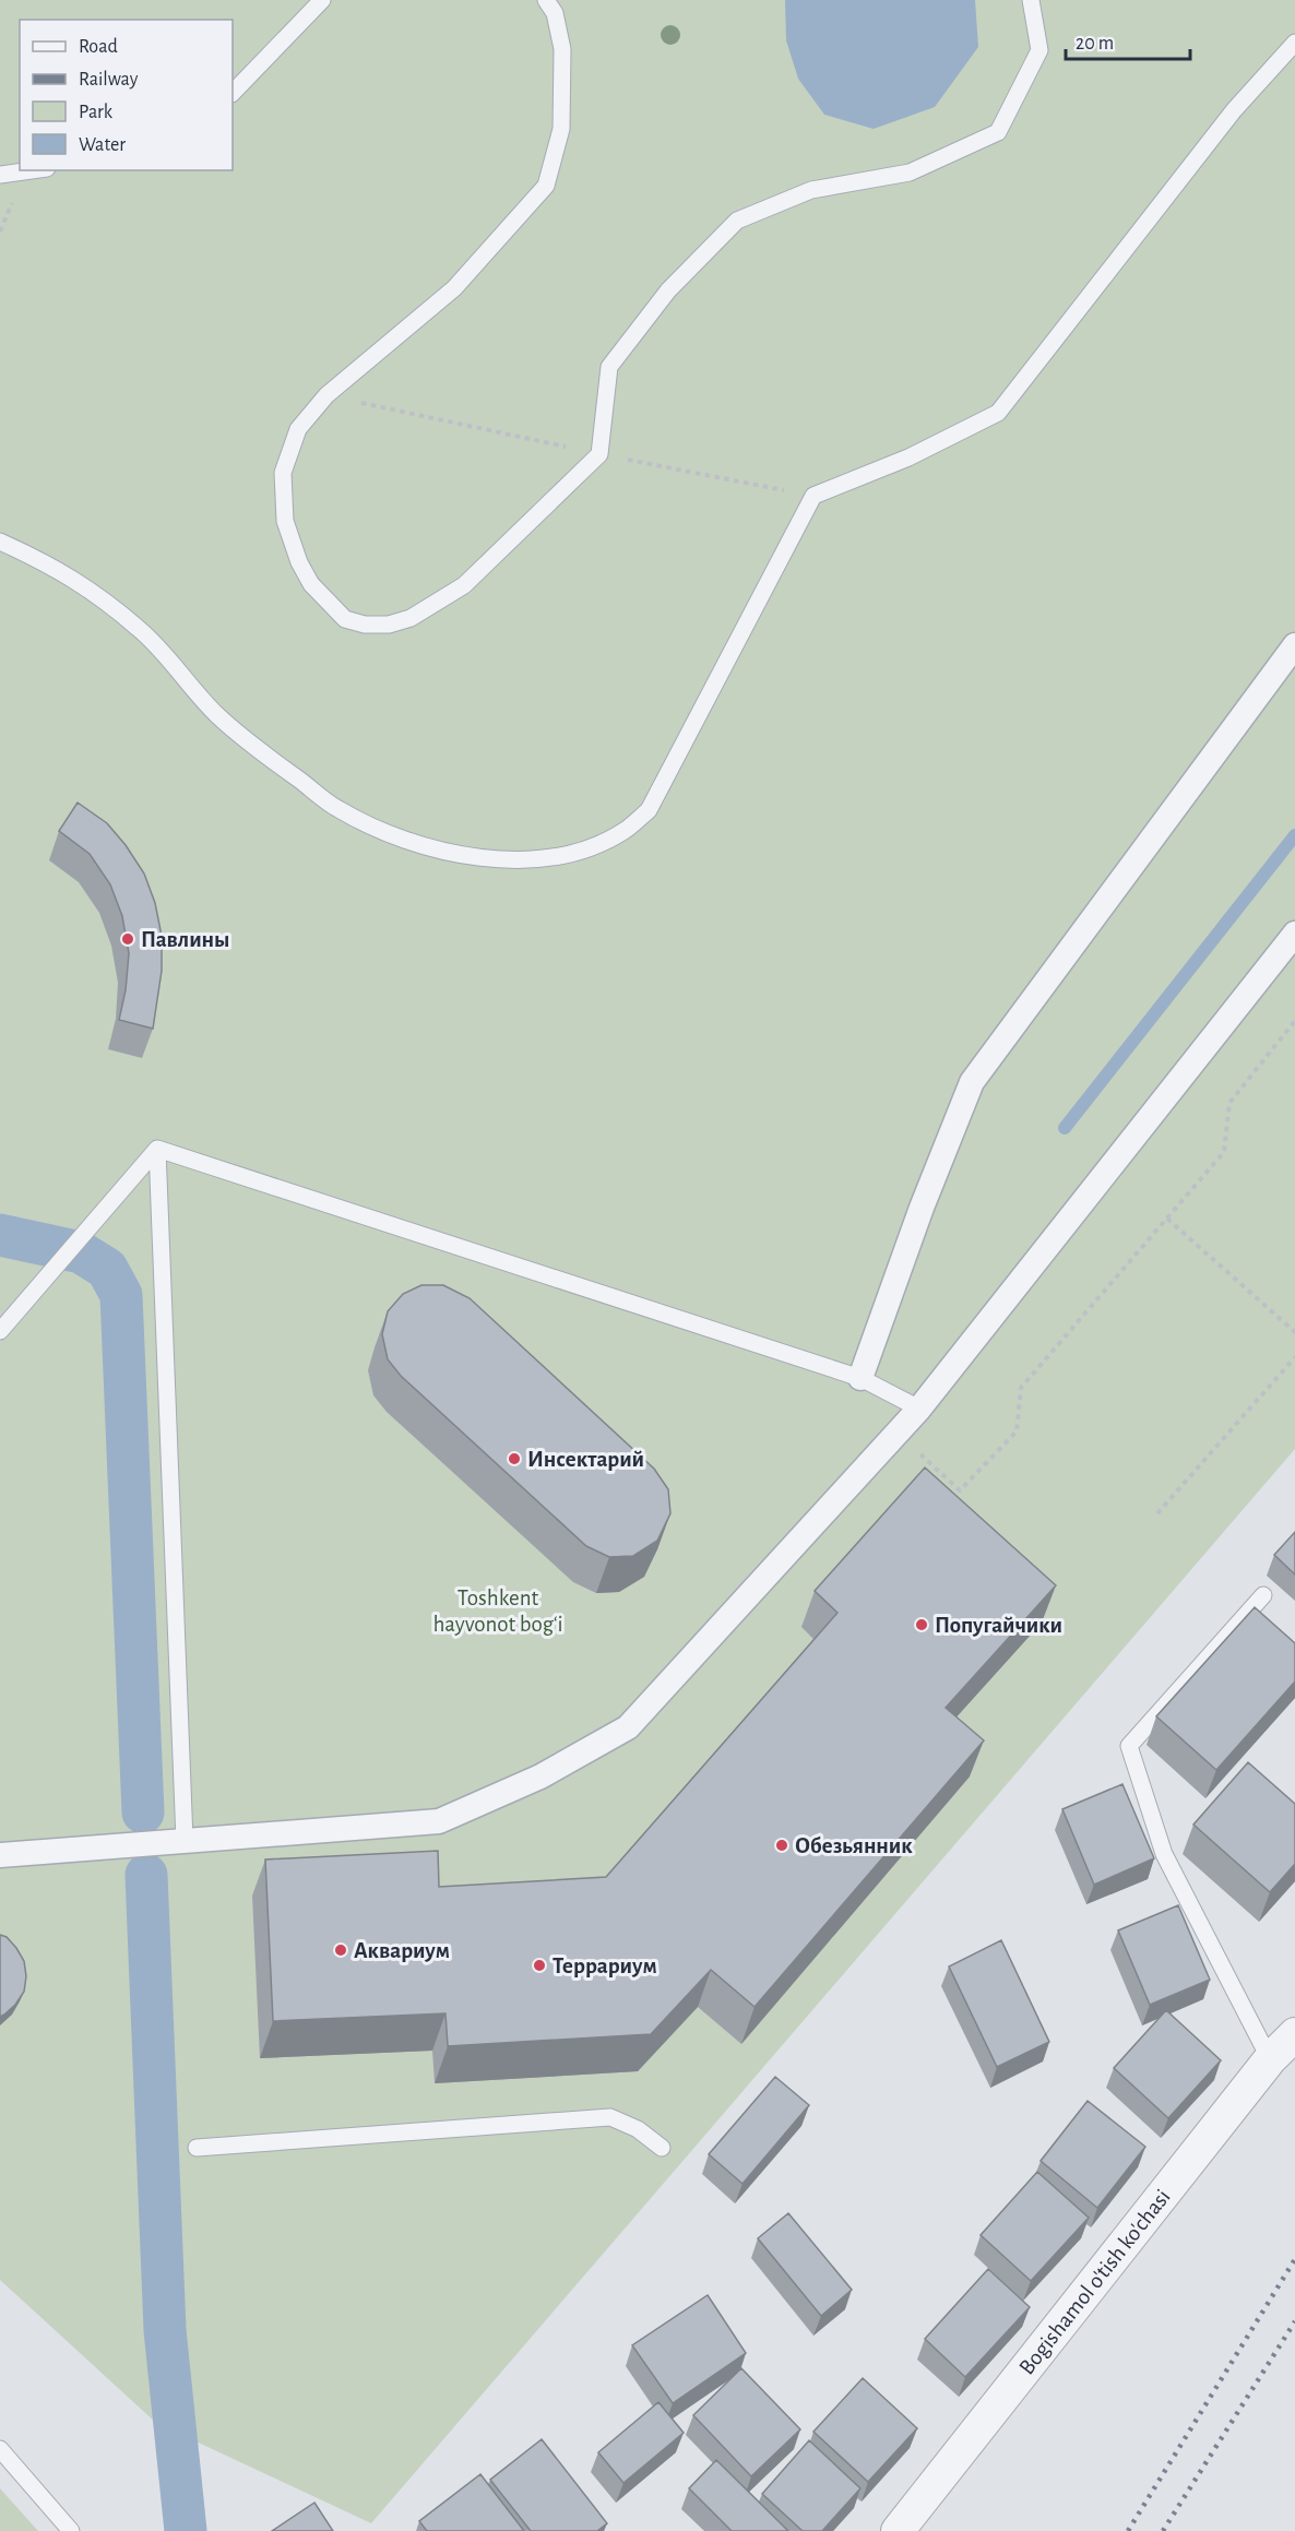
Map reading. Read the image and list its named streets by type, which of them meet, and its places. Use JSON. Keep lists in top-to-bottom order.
{
  "streets": {
    "street": ["Bogishamol o'tish ko'chasi"]
  },
  "parks": ["Toshkent hayvonot bogʻi"],
  "places": [
    "Павлины",
    "Инсектарий",
    "Попугайчики",
    "Обезьянник",
    "Аквариум",
    "Террариум"
  ],
  "legend": [
    "Road",
    "Railway",
    "Park",
    "Water"
  ],
  "scale_bar": "20 m"
}
